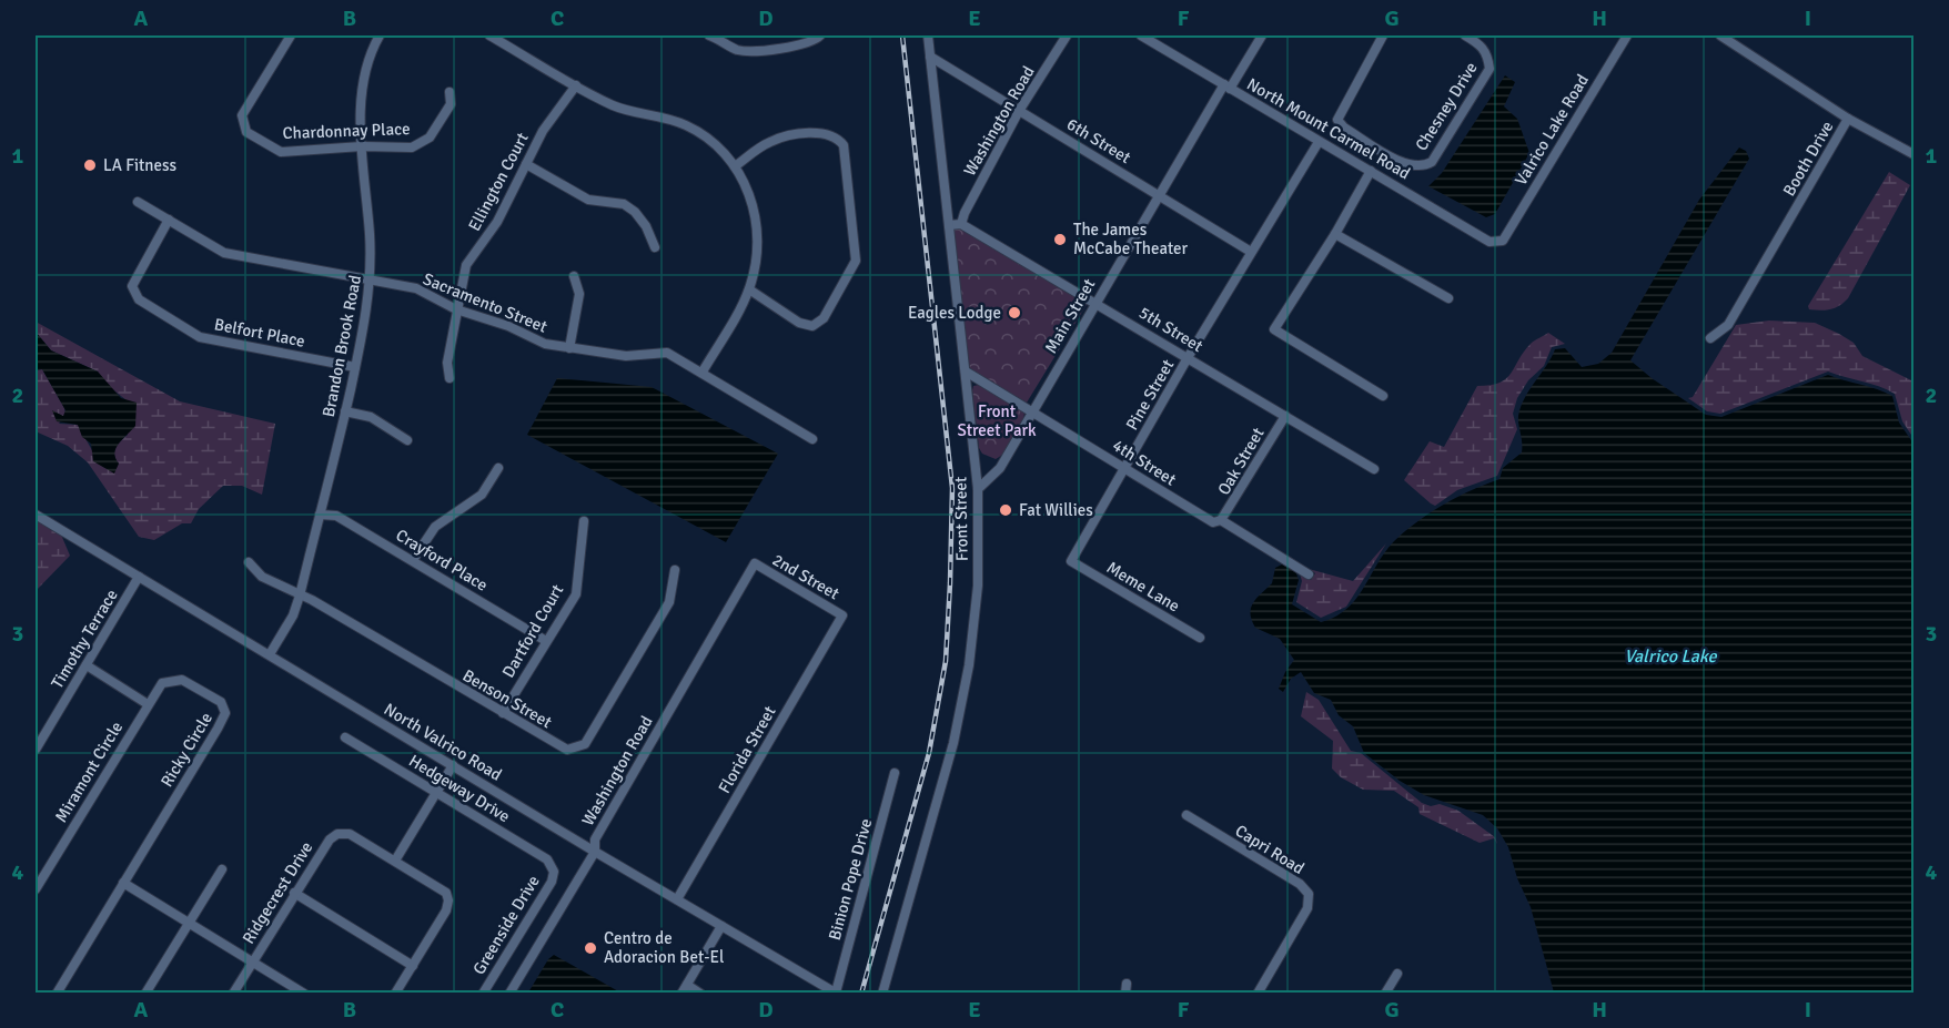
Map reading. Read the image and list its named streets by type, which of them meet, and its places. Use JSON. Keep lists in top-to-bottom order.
{
  "streets": {
    "street": [
      "Chesney Drive",
      "Washington Road",
      "North Mount Carmel Road",
      "Valrico Lake Road",
      "Chardonnay Place",
      "6th Street",
      "Booth Drive",
      "Ellington Court",
      "Sacramento Street",
      "Main Street",
      "5th Street",
      "Belfort Place",
      "Brandon Brook Road",
      "Pine Street",
      "Oak Street",
      "4th Street",
      "Front Street",
      "Crayford Place",
      "2nd Street",
      "Meme Lane",
      "Dartford Court",
      "Timothy Terrace",
      "Benson Street",
      "North Valrico Road",
      "Ricky Circle",
      "Florida Street",
      "Miramont Circle",
      "Hedgeway Drive",
      "Capri Road",
      "Binion Pope Drive",
      "Ridgecrest Drive",
      "Greenside Drive"
    ]
  },
  "crossings": [
    ["Washington Road", "6th Street"],
    ["Washington Road", "5th Street"],
    ["Washington Road", "2nd Street"],
    ["Washington Road", "North Valrico Road"],
    ["North Mount Carmel Road", "Valrico Lake Road"],
    ["North Mount Carmel Road", "Main Street"],
    ["North Mount Carmel Road", "Pine Street"],
    ["Chardonnay Place", "Brandon Brook Road"],
    ["6th Street", "Main Street"],
    ["6th Street", "Pine Street"],
    ["6th Street", "Front Street"],
    ["Ellington Court", "Sacramento Street"],
    ["Sacramento Street", "Belfort Place"],
    ["Sacramento Street", "Brandon Brook Road"],
    ["Main Street", "5th Street"],
    ["Main Street", "4th Street"],
    ["Main Street", "Front Street"],
    ["5th Street", "Pine Street"],
    ["5th Street", "Oak Street"],
    ["Belfort Place", "Brandon Brook Road"],
    ["Brandon Brook Road", "Crayford Place"],
    ["Brandon Brook Road", "Benson Street"],
    ["Brandon Brook Road", "North Valrico Road"],
    ["Pine Street", "4th Street"],
    ["Pine Street", "Meme Lane"],
    ["Oak Street", "4th Street"],
    ["4th Street", "Front Street"],
    ["Crayford Place", "Dartford Court"],
    ["2nd Street", "Florida Street"],
    ["Dartford Court", "Benson Street"],
    ["Timothy Terrace", "North Valrico Road"],
    ["North Valrico Road", "Florida Street"],
    ["North Valrico Road", "Binion Pope Drive"],
    ["Ricky Circle", "Miramont Circle"],
    ["Hedgeway Drive", "Greenside Drive"]
  ],
  "water": ["Valrico Lake"],
  "parks": ["Front Street Park"],
  "places": [
    "LA Fitness",
    "The James McCabe Theater",
    "Eagles Lodge",
    "Fat Willies",
    "Centro de Adoracion Bet-El"
  ],
  "grid": {
    "columns": [
      "A",
      "B",
      "C",
      "D",
      "E",
      "F",
      "G",
      "H",
      "I"
    ],
    "rows": [
      "1",
      "2",
      "3",
      "4"
    ]
  }
}
